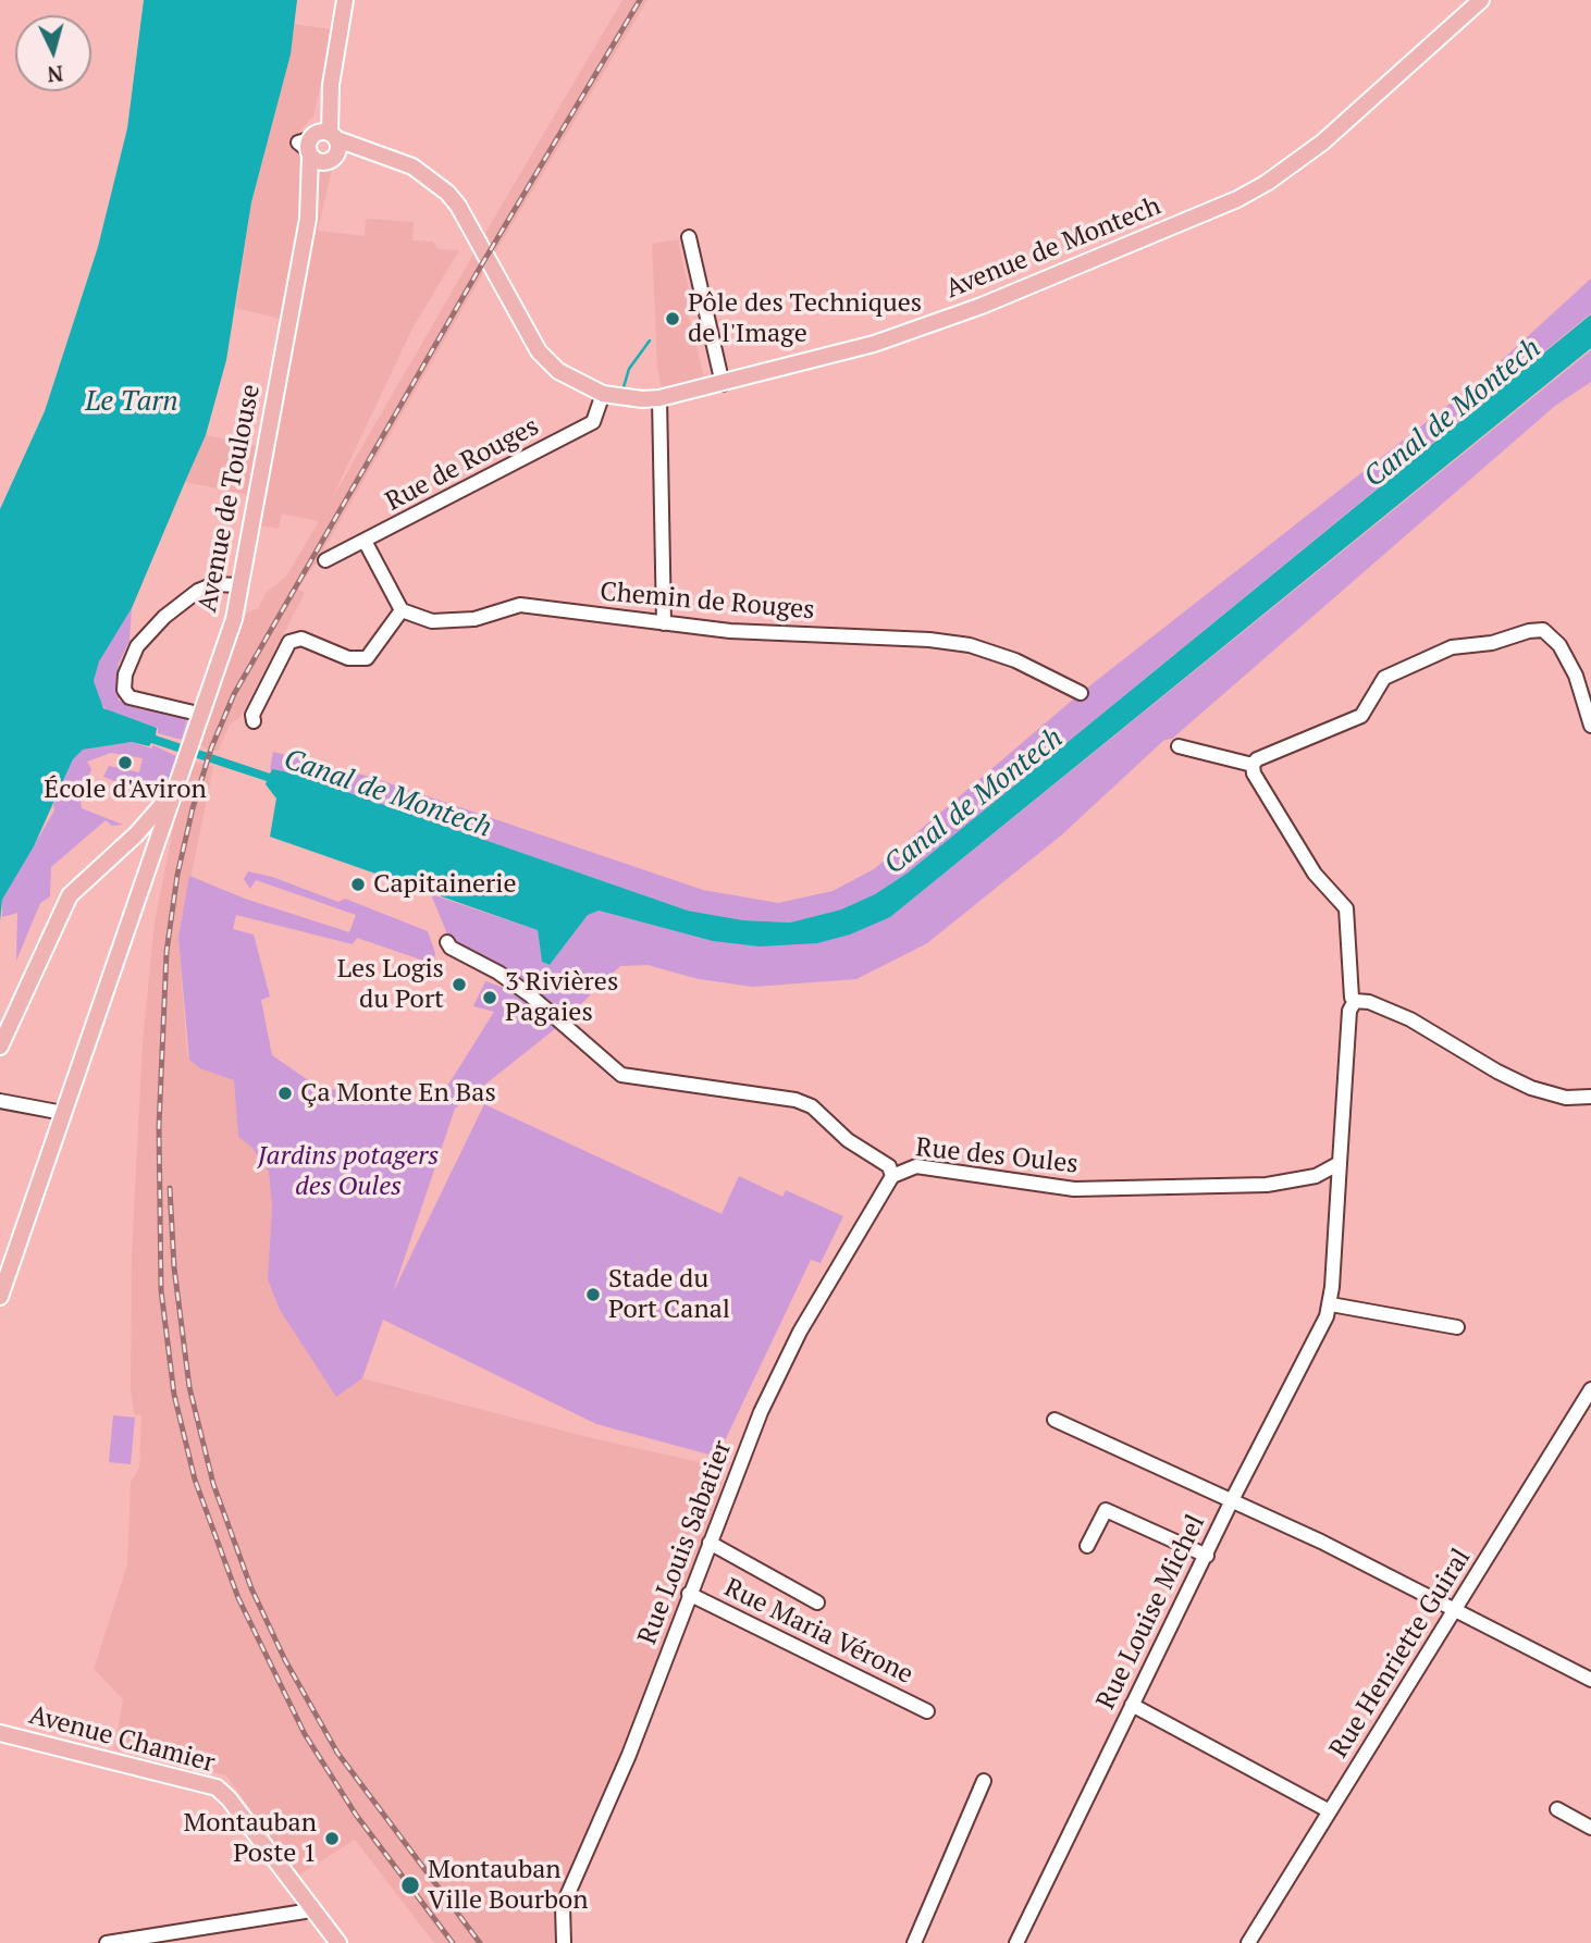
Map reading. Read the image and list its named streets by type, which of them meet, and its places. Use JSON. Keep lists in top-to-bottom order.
{
  "streets": {
    "main road": ["Avenue de Montech", "Avenue de Toulouse", "Avenue Chamier"],
    "street": [
      "Rue de Rouges",
      "Chemin de Rouges",
      "Rue des Oules",
      "Rue Louis Sabatier",
      "Rue Louise Michel",
      "Rue Maria Vérone",
      "Rue Henriette Guiral"
    ]
  },
  "crossings": [
    ["Avenue de Montech", "Rue de Rouges"],
    ["Avenue de Montech", "Avenue de Toulouse"],
    ["Rue des Oules", "Rue Louis Sabatier"],
    ["Rue des Oules", "Rue Louise Michel"],
    ["Rue Louis Sabatier", "Rue Maria Vérone"]
  ],
  "water": ["Le Tarn", "Canal de Montech"],
  "parks": ["Jardins potagers des Oules"],
  "places": [
    "Pôle des Techniques de l'Image",
    "École d'Aviron",
    "Capitainerie",
    "Les Logis du Port",
    "3 Rivières Pagaies",
    "Ça Monte En Bas",
    "Stade du Port Canal",
    "Montauban Poste 1",
    "Montauban Ville Bourbon"
  ],
  "north": "bottom"
}
